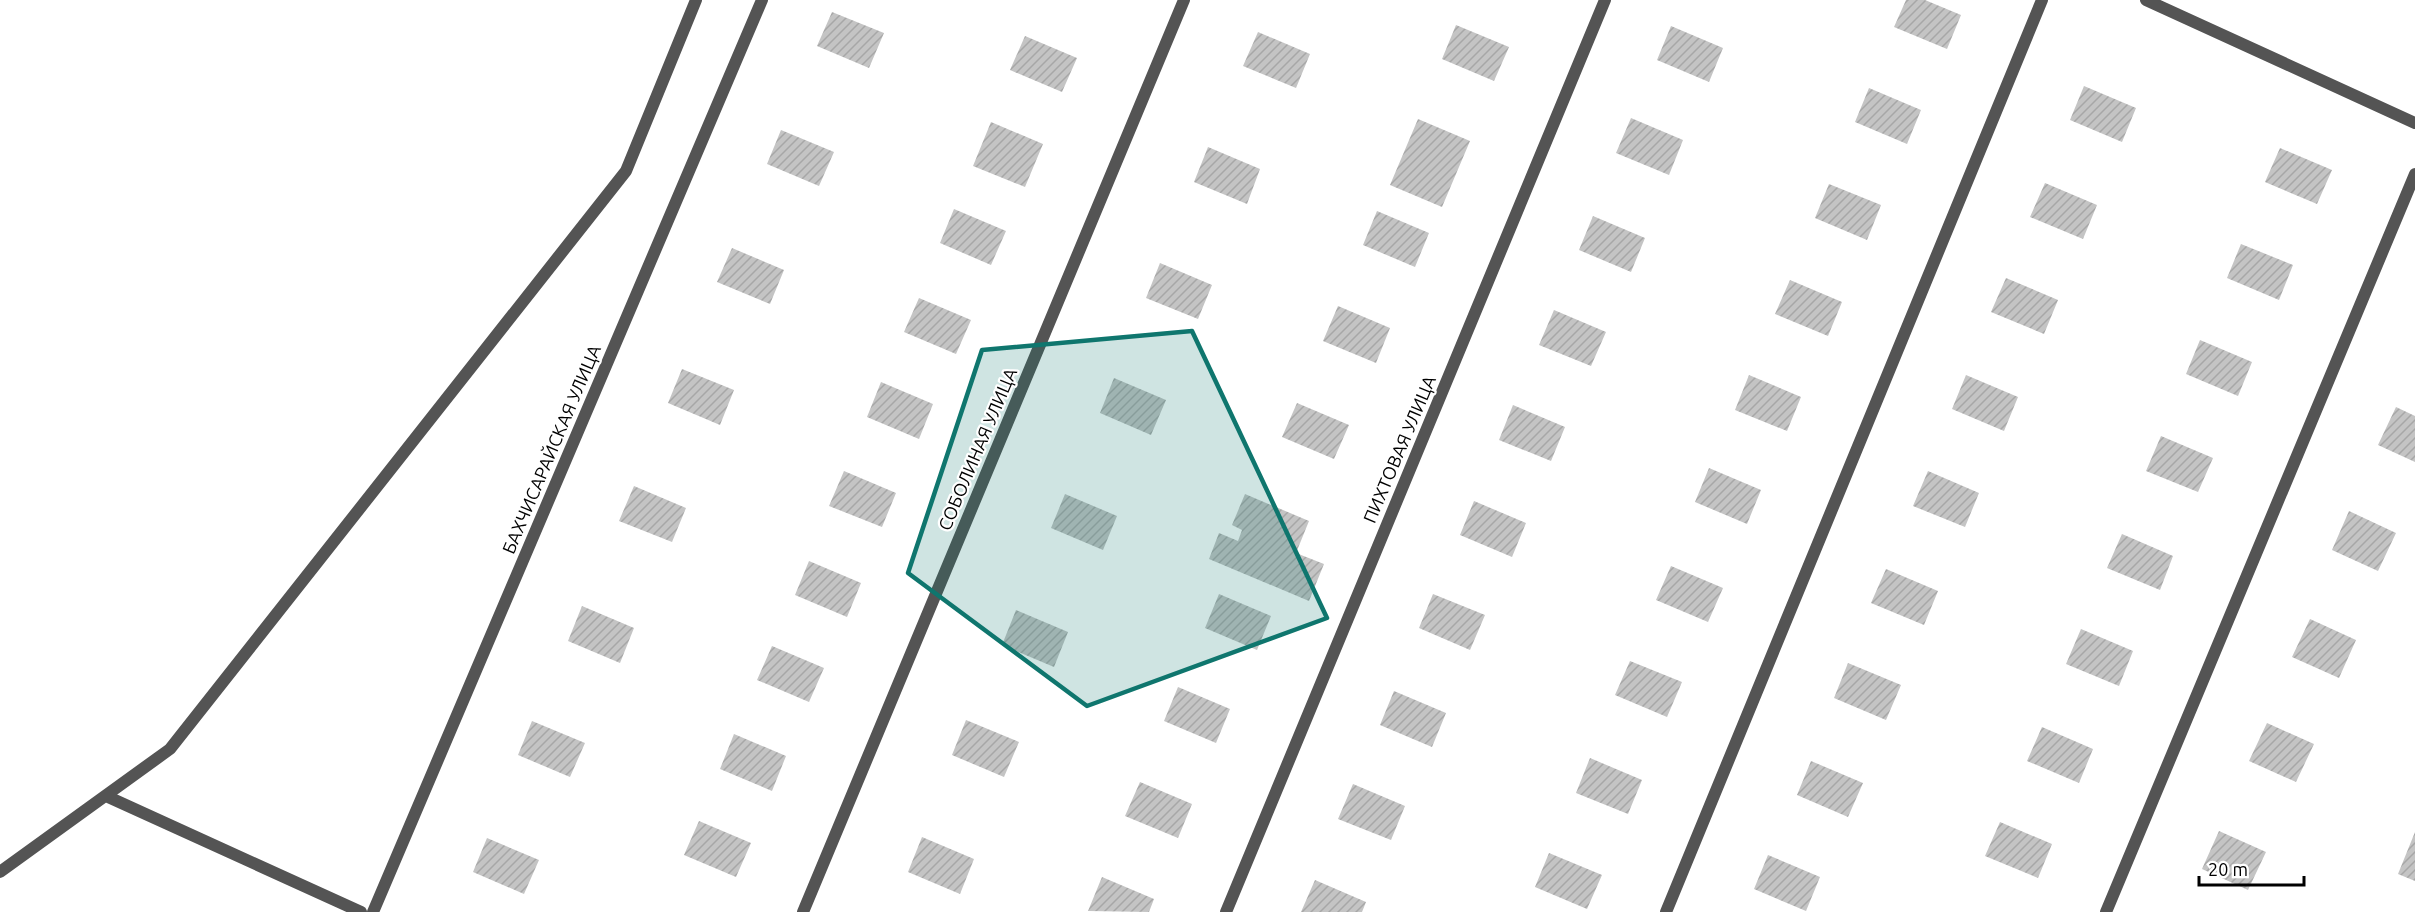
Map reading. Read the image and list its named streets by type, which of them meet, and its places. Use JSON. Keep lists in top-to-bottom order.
{
  "streets": {
    "street": ["БАХЧИСАРАЙСКАЯ УЛИЦА", "СОБОЛИНАЯ УЛИЦА", "ПИХТОВАЯ УЛИЦА"]
  },
  "scale_bar": "20 m"
}
